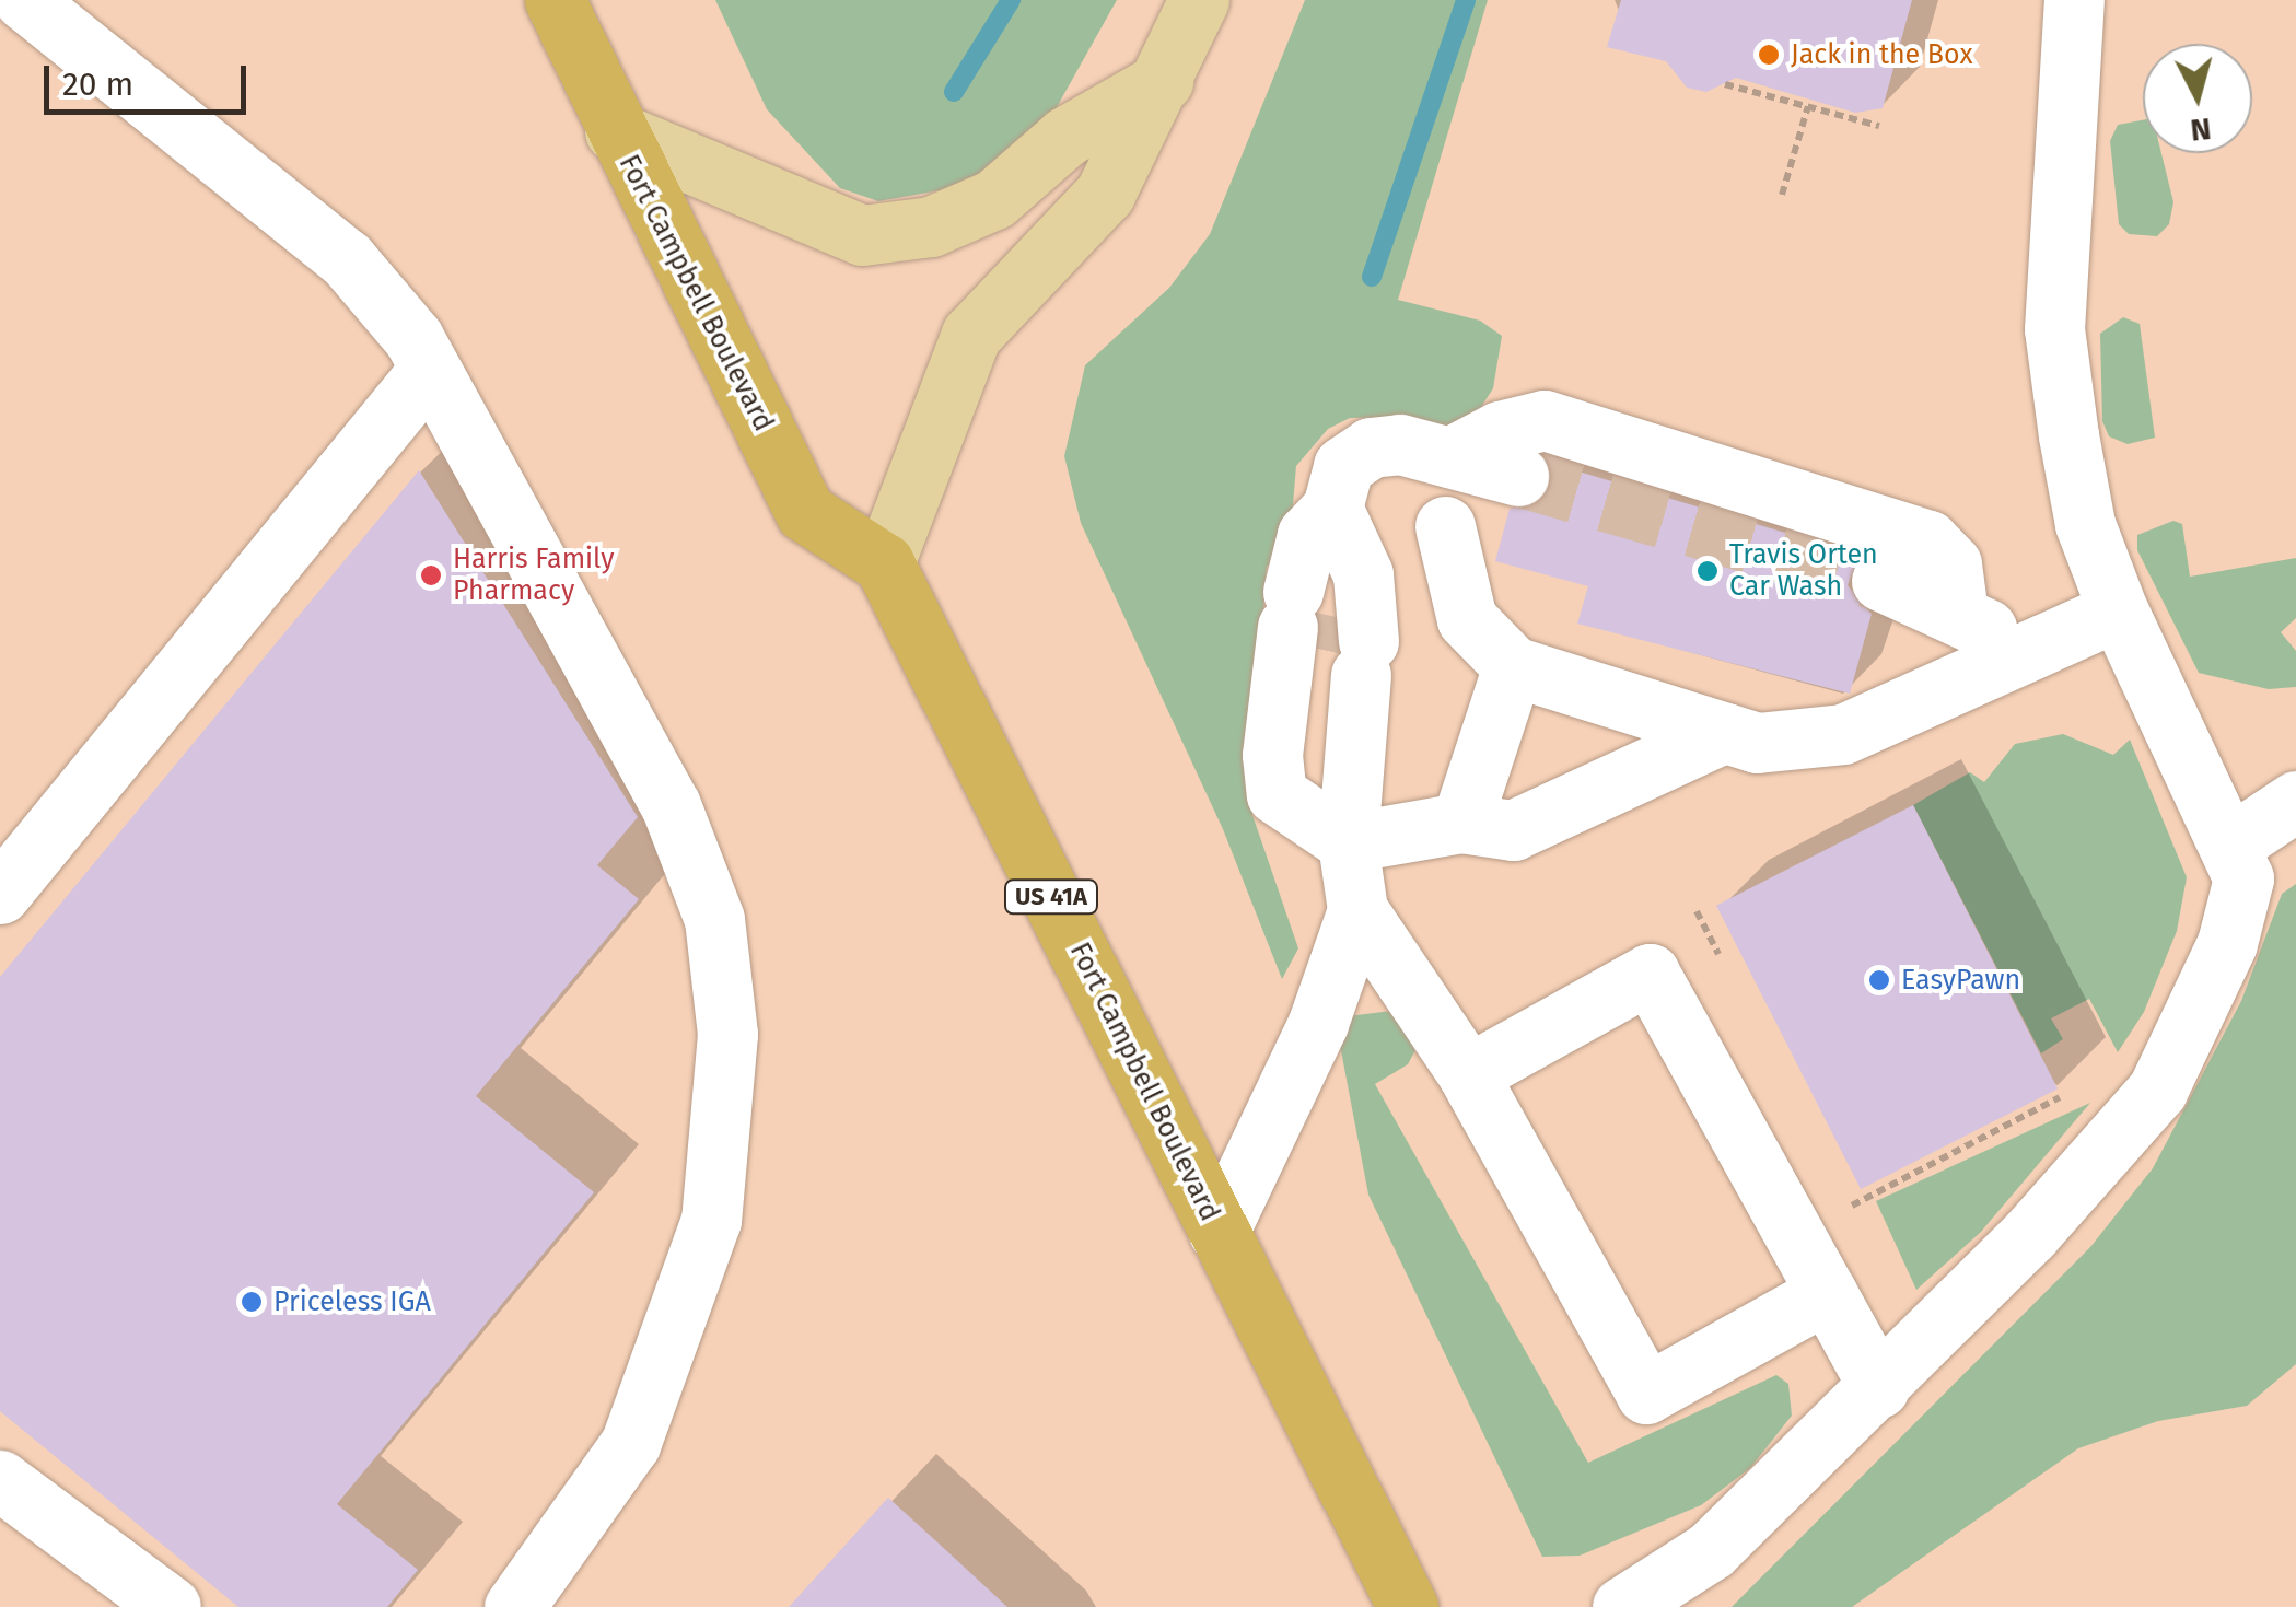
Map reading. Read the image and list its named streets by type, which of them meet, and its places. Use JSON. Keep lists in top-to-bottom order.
{
  "streets": {
    "highway": ["Fort Campbell Boulevard", "US 41A"]
  },
  "places": [
    "Jack in the Box",
    "Travis Orten Car Wash",
    "Harris Family Pharmacy",
    "EasyPawn",
    "Priceless IGA"
  ],
  "scale_bar": "20 m",
  "north": "bottom"
}
